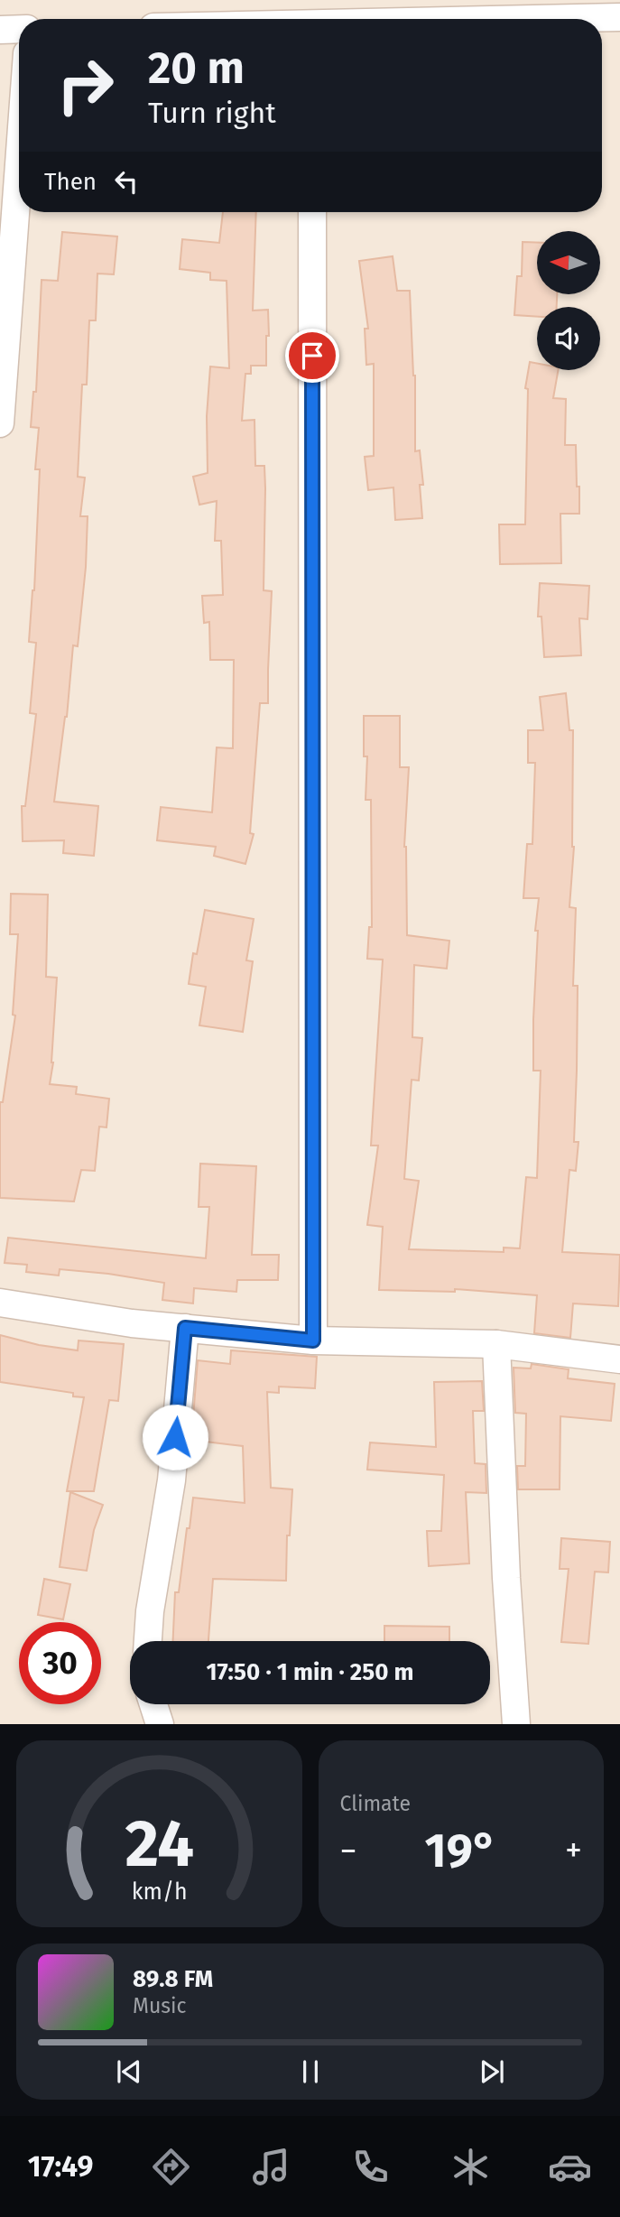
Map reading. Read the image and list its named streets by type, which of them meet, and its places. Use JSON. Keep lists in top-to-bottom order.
{
  "north": "left",
  "page": {
    "turn": ["20 m", "Turn right"],
    "then": "Then",
    "limit": "30",
    "trip": "17:50 · 1 min · 250 m",
    "tile": "Climate",
    "heat": ["−", "19°", "+"],
    "song": ["89.8 FM", "Music"],
    "tabs": "17:49",
    "gauge": ["24", "km/h"]
  }
}
